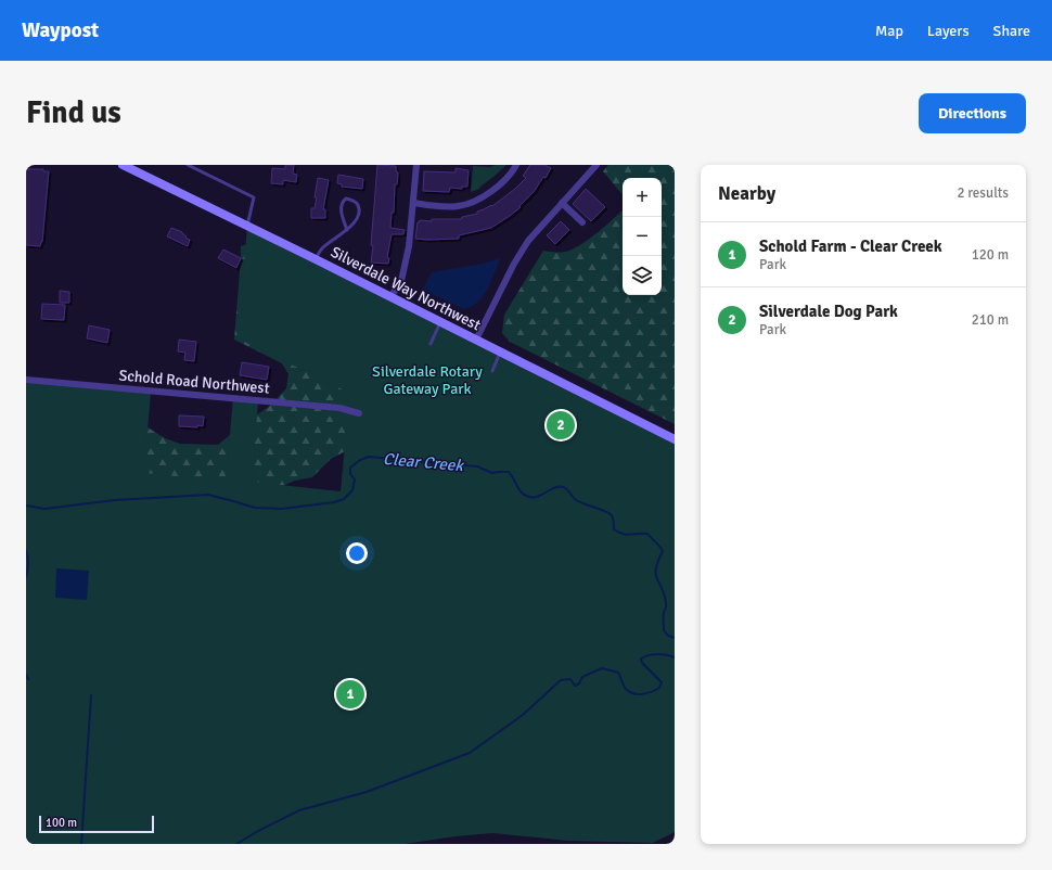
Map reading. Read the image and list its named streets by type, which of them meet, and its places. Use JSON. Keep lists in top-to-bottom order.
{
  "streets": {
    "main road": ["Silverdale Way Northwest"],
    "street": ["Schold Road Northwest"]
  },
  "water": ["Clear Creek"],
  "parks": ["Silverdale Rotary Gateway Park"],
  "scale_bar": "100 m",
  "page": {
    "header": "Waypost",
    "nav": ["Map", "Layers", "Share"],
    "buttons": "Directions",
    "title": "Find us",
    "heading": ["Nearby", "2 results"],
    "map_buttons": ["+", "−"],
    "list": [
      {
        "mark": "1",
        "name": "Schold Farm - Clear Creek",
        "note": "Park",
        "value": "120 m"
      },
      {
        "mark": "2",
        "name": "Silverdale Dog Park",
        "note": "Park",
        "value": "210 m"
      }
    ],
    "pins": ["2", "1"],
    "scale": "100 m"
  }
}
